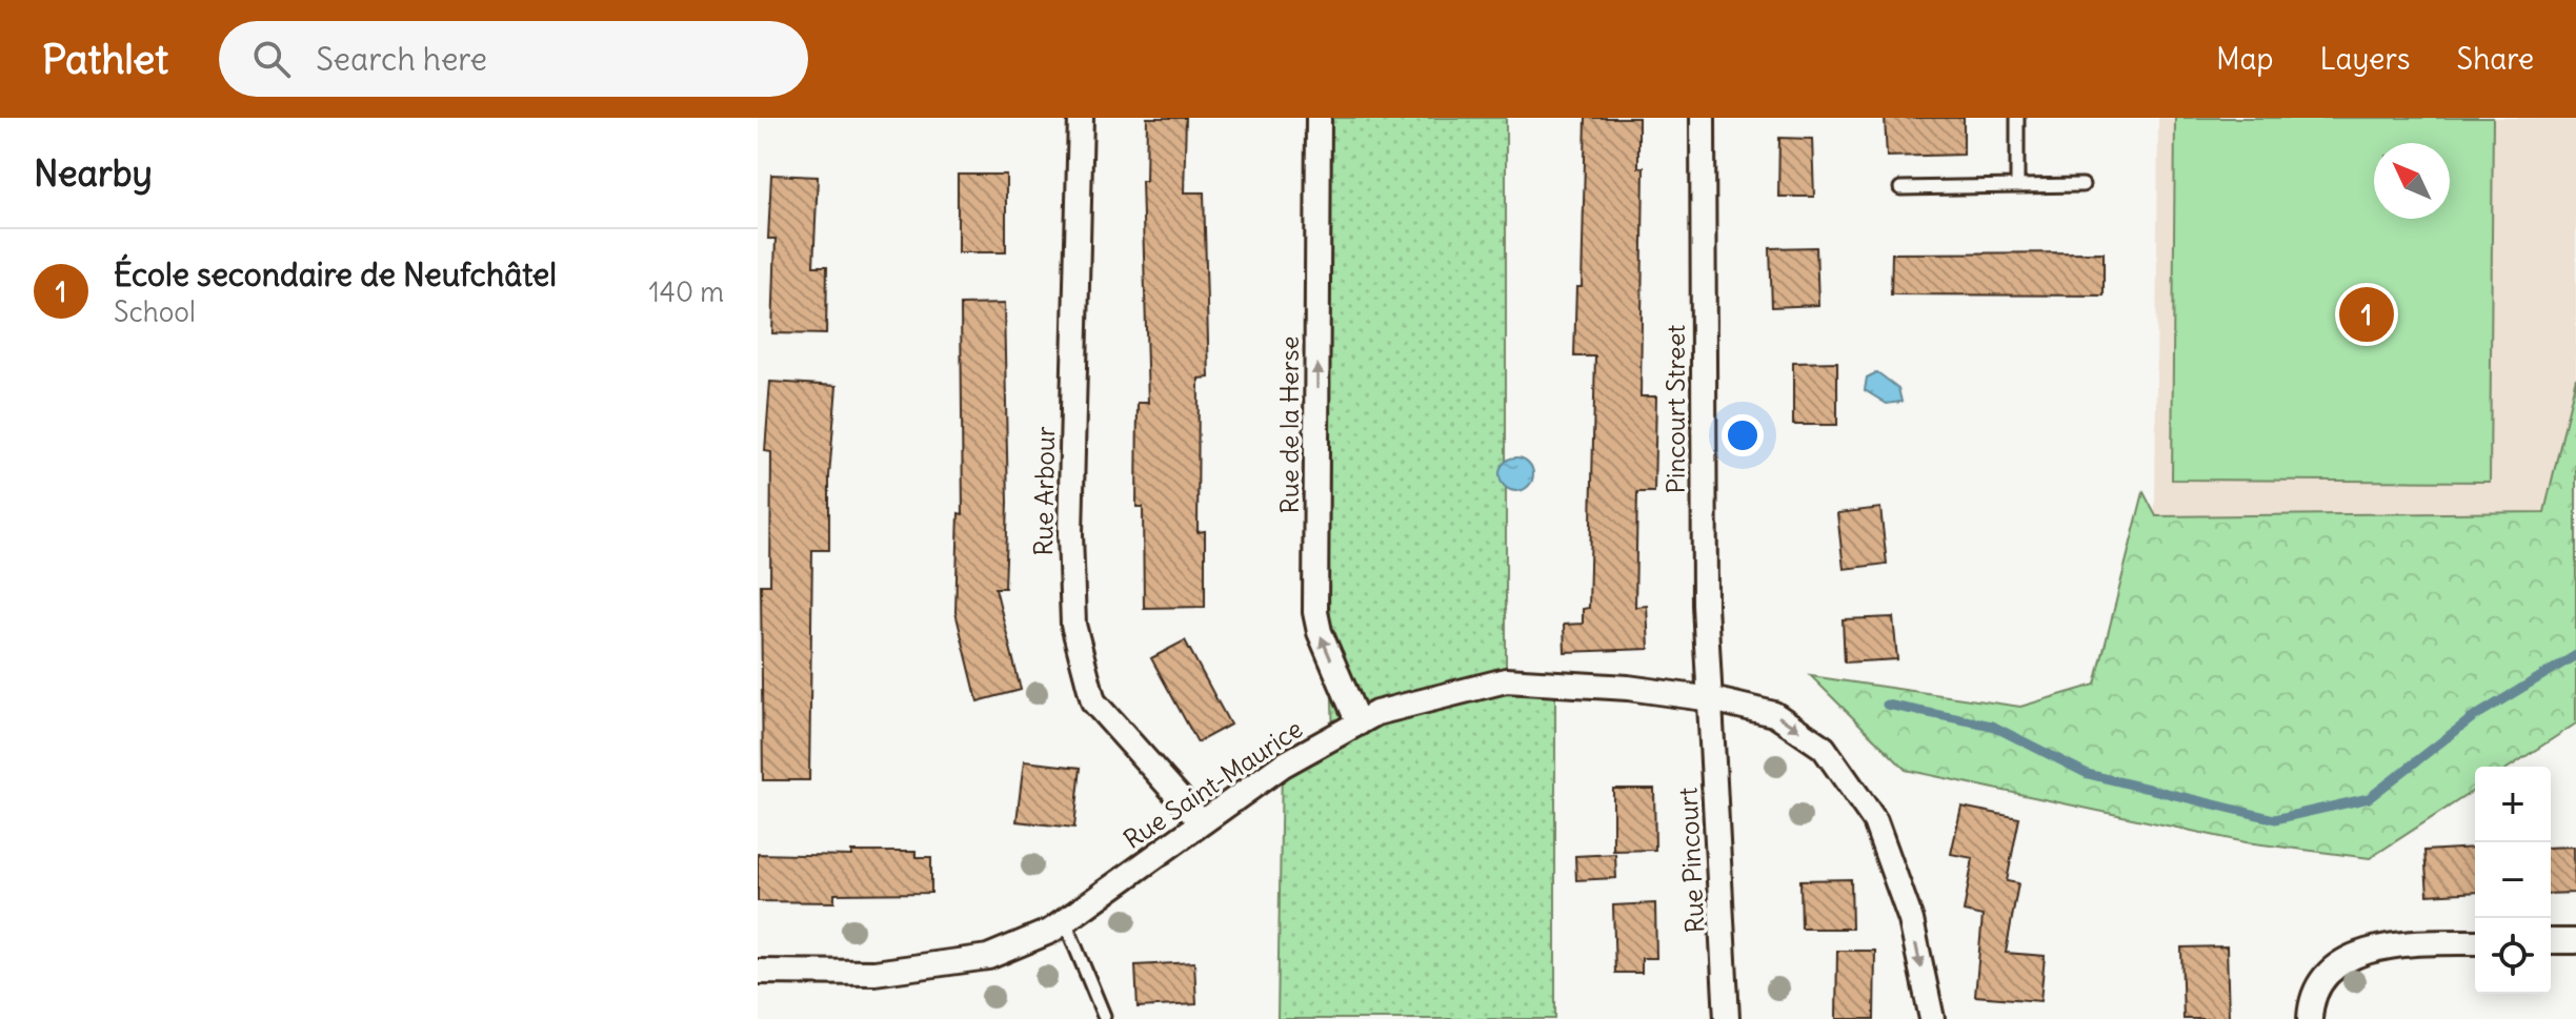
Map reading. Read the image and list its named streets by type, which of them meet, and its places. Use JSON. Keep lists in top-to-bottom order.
{
  "streets": {
    "street": [
      "Pincourt Street",
      "Rue de la Herse",
      "Rue Arbour",
      "Rue Saint-Maurice",
      "Rue Pincourt"
    ]
  },
  "crossings": [
    ["Pincourt Street", "Rue Saint-Maurice"],
    ["Pincourt Street", "Rue Pincourt"],
    ["Rue de la Herse", "Rue Saint-Maurice"],
    ["Rue Arbour", "Rue Saint-Maurice"],
    ["Rue Saint-Maurice", "Rue Pincourt"]
  ],
  "one_way": ["Rue de la Herse"],
  "north": "top left",
  "page": {
    "header": "Pathlet",
    "search": "Search here",
    "nav": ["Map", "Layers", "Share"],
    "heading": "Nearby",
    "list": [
      {
        "mark": "1",
        "name": "École secondaire de Neufchâtel",
        "note": "School",
        "value": "140 m"
      }
    ],
    "pins": "1",
    "map_buttons": ["+", "−"]
  }
}
